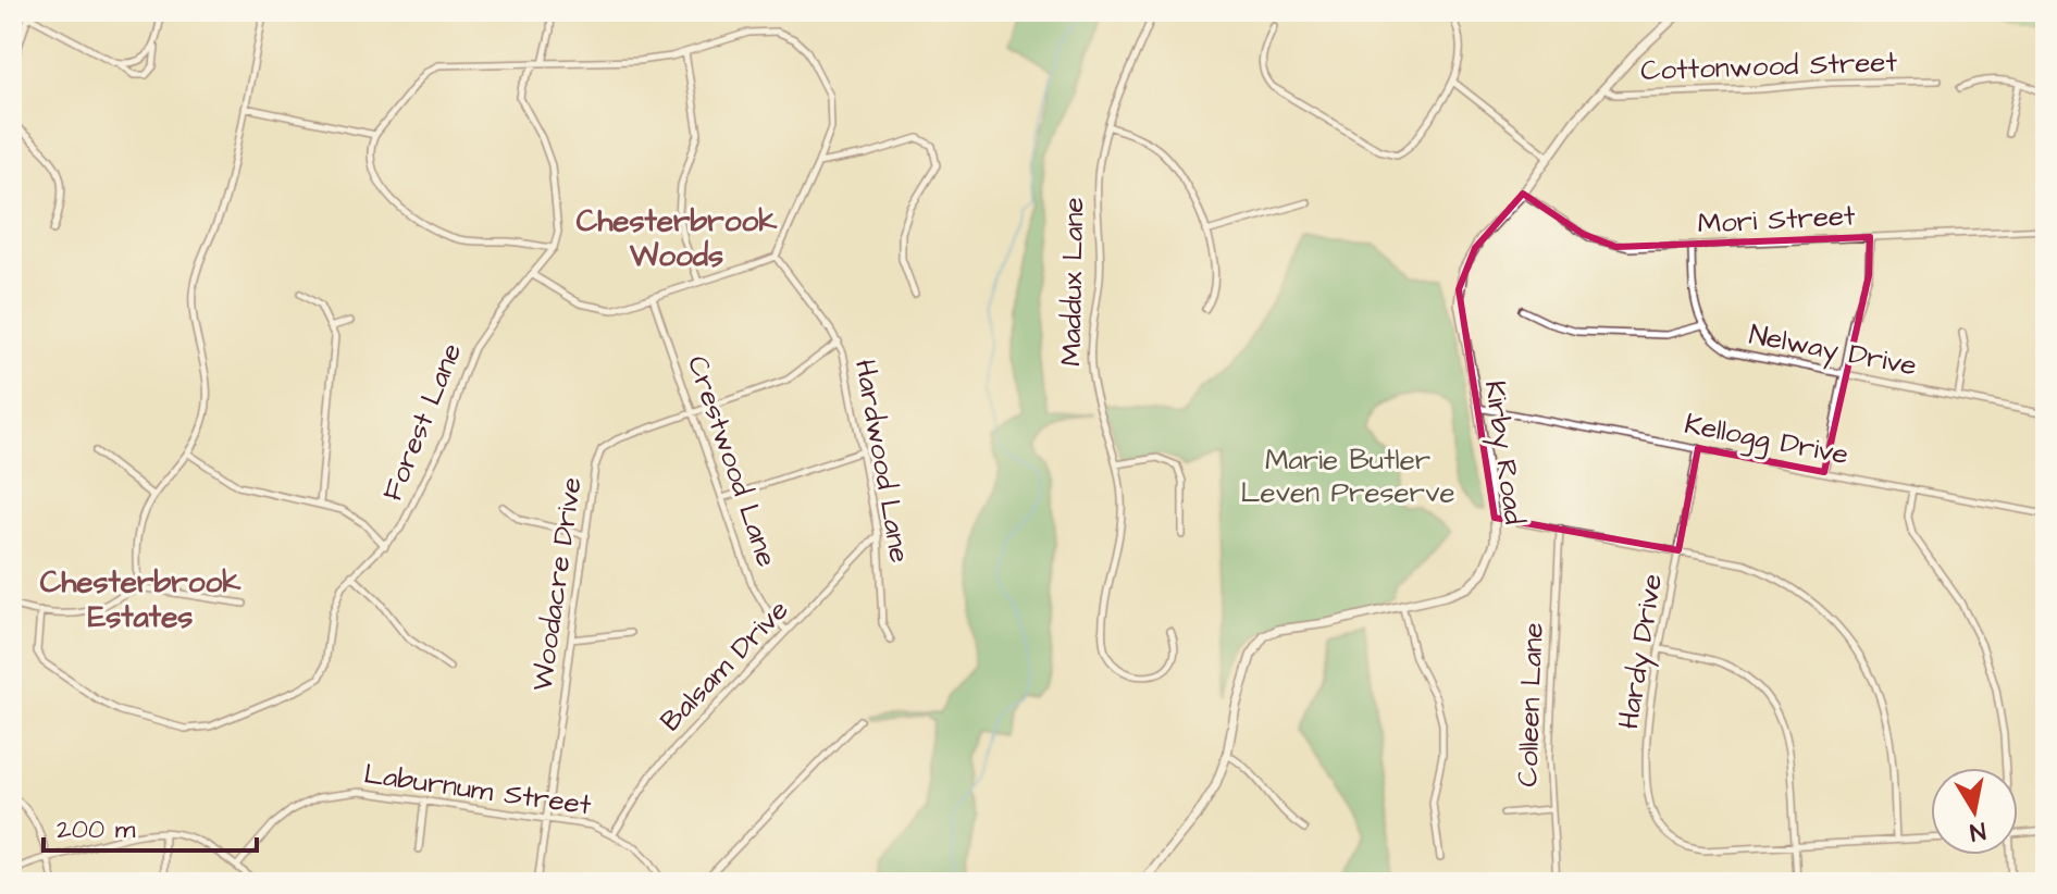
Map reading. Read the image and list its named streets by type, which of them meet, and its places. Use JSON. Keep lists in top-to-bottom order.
{
  "streets": {
    "main road": ["Kirby Road"],
    "street": [
      "Cottonwood Street",
      "Mori Street",
      "Maddux Lane",
      "Nelway Drive",
      "Forest Lane",
      "Kellogg Drive",
      "Crestwood Lane",
      "Hardwood Lane",
      "Woodacre Drive",
      "Hardy Drive",
      "Balsam Drive",
      "Colleen Lane",
      "Laburnum Street"
    ]
  },
  "crossings": [
    ["Cottonwood Street", "Kirby Road"],
    ["Mori Street", "Kirby Road"],
    ["Kellogg Drive", "Kirby Road"],
    ["Kellogg Drive", "Hardy Drive"],
    ["Crestwood Lane", "Woodacre Drive"],
    ["Crestwood Lane", "Balsam Drive"],
    ["Hardwood Lane", "Woodacre Drive"],
    ["Hardwood Lane", "Balsam Drive"],
    ["Woodacre Drive", "Laburnum Street"],
    ["Balsam Drive", "Laburnum Street"]
  ],
  "districts": ["Chesterbrook Woods", "Chesterbrook Estates"],
  "parks": ["Marie Butler Leven Preserve"],
  "scale_bar": "200 m",
  "north": "bottom"
}
